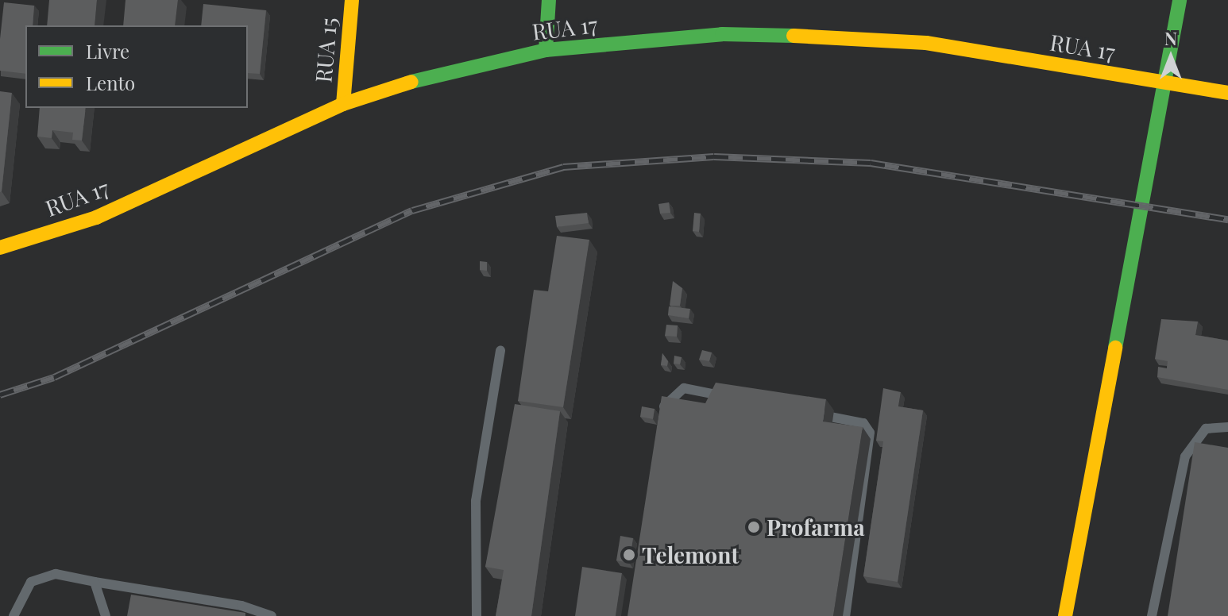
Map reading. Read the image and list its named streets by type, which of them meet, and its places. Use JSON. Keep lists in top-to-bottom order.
{
  "streets": {
    "street": ["RUA 17", "RUA 15"]
  },
  "crossings": [
    ["RUA 17", "RUA 15"]
  ],
  "places": ["Profarma", "Telemont"],
  "legend": ["Livre", "Lento"],
  "north": "top"
}
